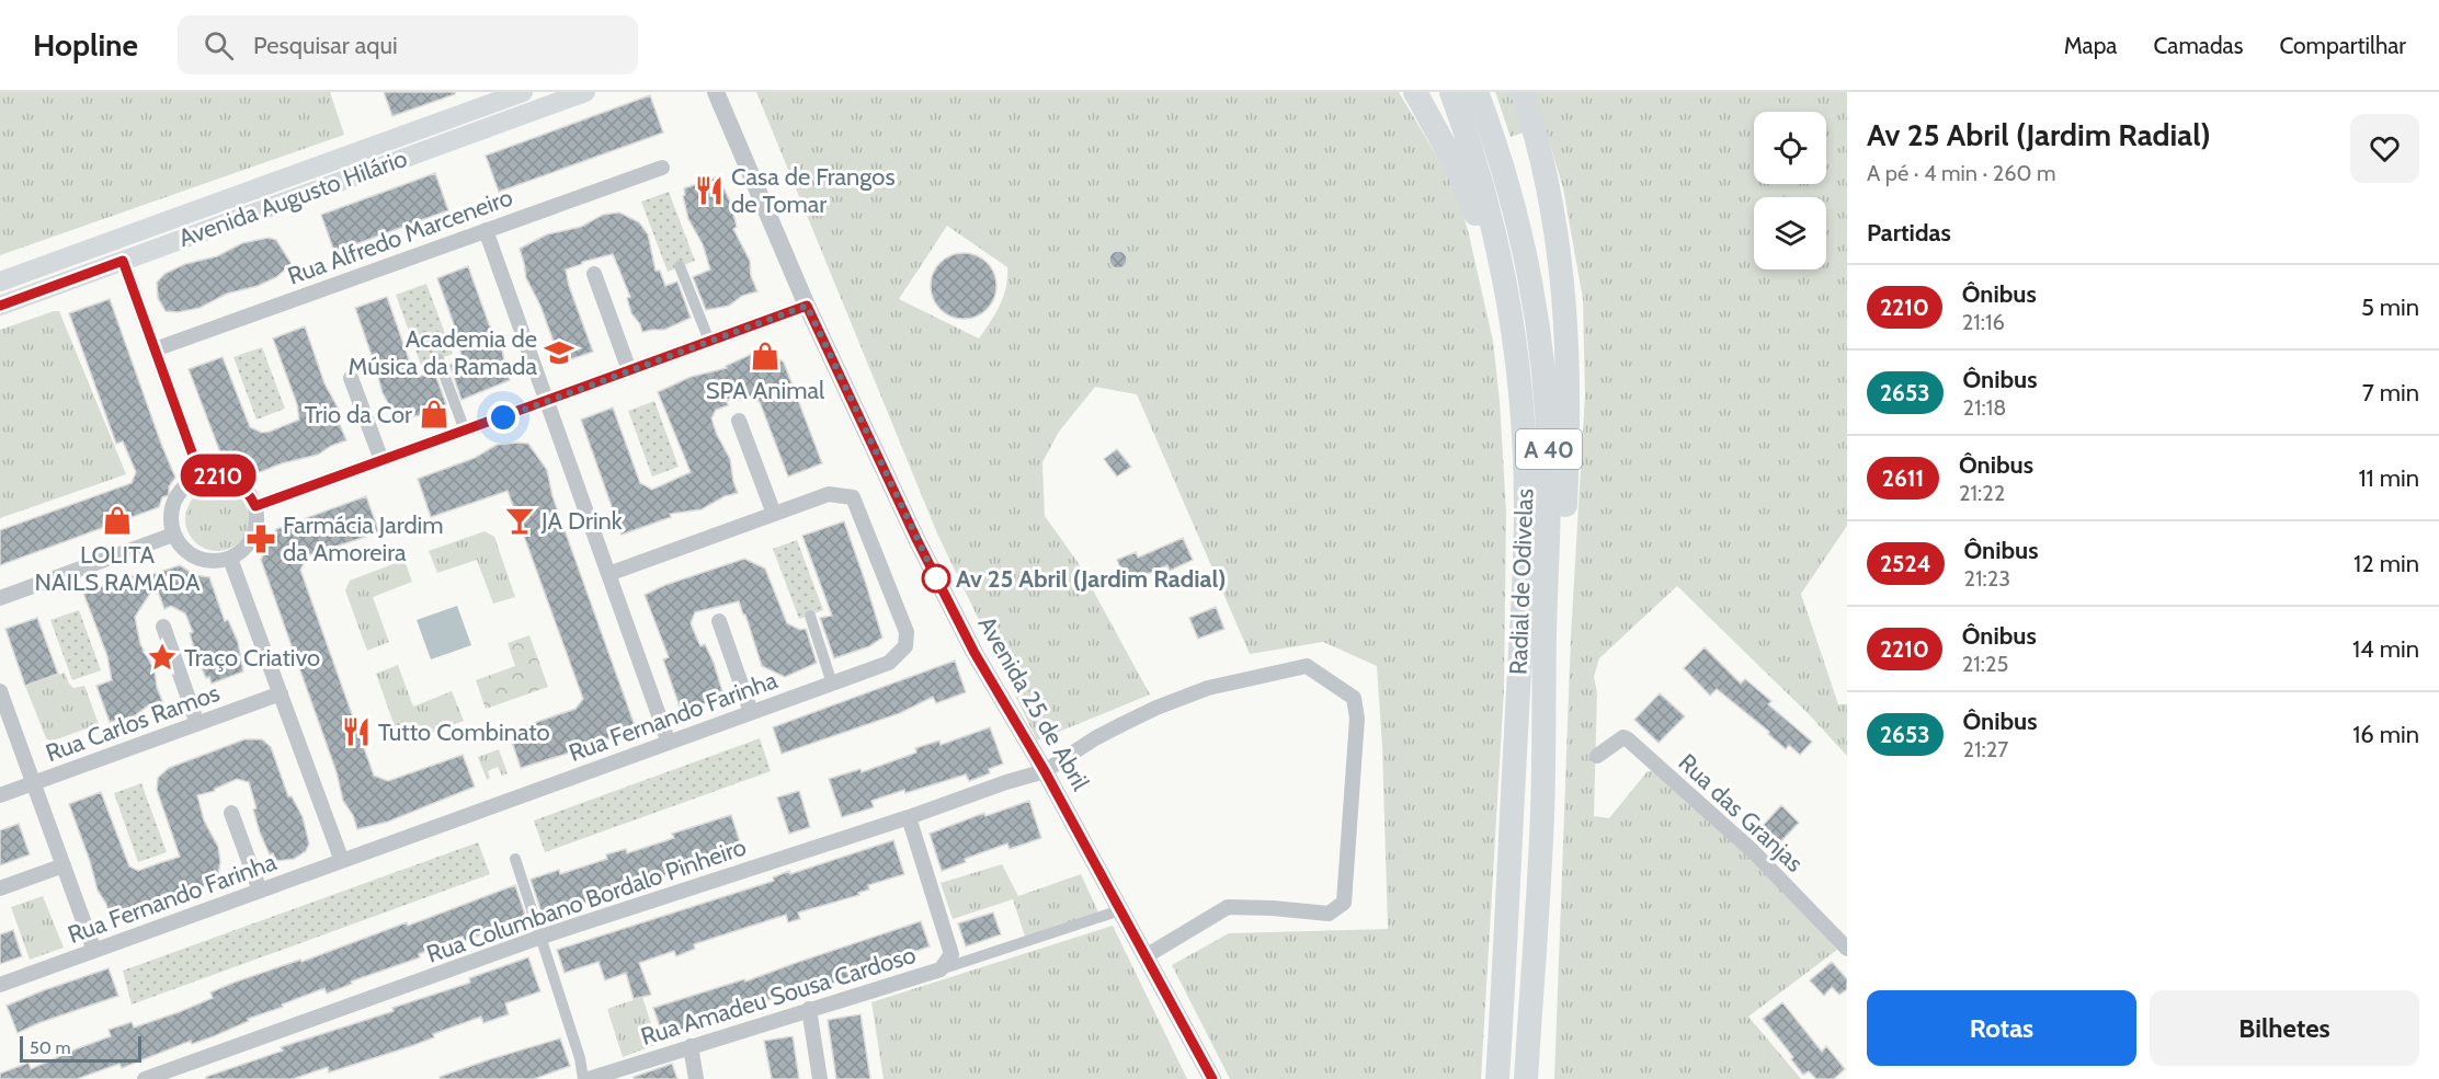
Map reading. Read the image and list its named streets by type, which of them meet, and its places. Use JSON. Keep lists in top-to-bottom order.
{
  "streets": {
    "highway": ["A 40", "Radial de Odivelas"],
    "main road": ["Avenida Augusto Hilário"],
    "street": [
      "Rua Alfredo Marceneiro",
      "Avenida 25 de Abril",
      "Rua Fernando Farinha",
      "Rua Carlos Ramos",
      "Rua das Granjas",
      "Rua Columbano Bordalo Pinheiro",
      "Rua Amadeu Sousa Cardoso"
    ]
  },
  "crossings": [
    ["Avenida 25 de Abril", "Rua Columbano Bordalo Pinheiro"],
    ["Rua Columbano Bordalo Pinheiro", "Rua Amadeu Sousa Cardoso"]
  ],
  "places": {
    "restaurant": ["Casa de Frangos de Tomar", "Tutto Combinato"],
    "school or university": ["Academia de Música da Ramada"],
    "shop": ["SPA Animal", "Trio da Cor", "LOLITA NAILS RAMADA"],
    "bar": ["JA Drink"],
    "pharmacy": ["Farmácia Jardim da Amoreira"],
    "other": ["Av 25 Abril (Jardim Radial)"],
    "place": ["Traço Criativo"]
  },
  "lines": ["bus line 2210"],
  "scale_bar": "50 m",
  "page": {
    "header": "Hopline",
    "search": "Pesquisar aqui",
    "nav": ["Mapa", "Camadas", "Compartilhar"],
    "on_map": "2210",
    "heading": [
      ["Av 25 Abril (Jardim Radial)", "A pé · 4 min · 260 m"],
      "Partidas"
    ],
    "list": [
      {
        "mark": "2210",
        "name": "Ônibus",
        "note": "21:16",
        "value": "5 min"
      },
      {
        "mark": "2653",
        "name": "Ônibus",
        "note": "21:18",
        "value": "7 min"
      },
      {
        "mark": "2611",
        "name": "Ônibus",
        "note": "21:22",
        "value": "11 min"
      },
      {
        "mark": "2524",
        "name": "Ônibus",
        "note": "21:23",
        "value": "12 min"
      },
      {
        "mark": "2210",
        "name": "Ônibus",
        "note": "21:25",
        "value": "14 min"
      },
      {
        "mark": "2653",
        "name": "Ônibus",
        "note": "21:27",
        "value": "16 min"
      }
    ],
    "buttons": ["Rotas", "Bilhetes"],
    "scale": "50 m"
  }
}
